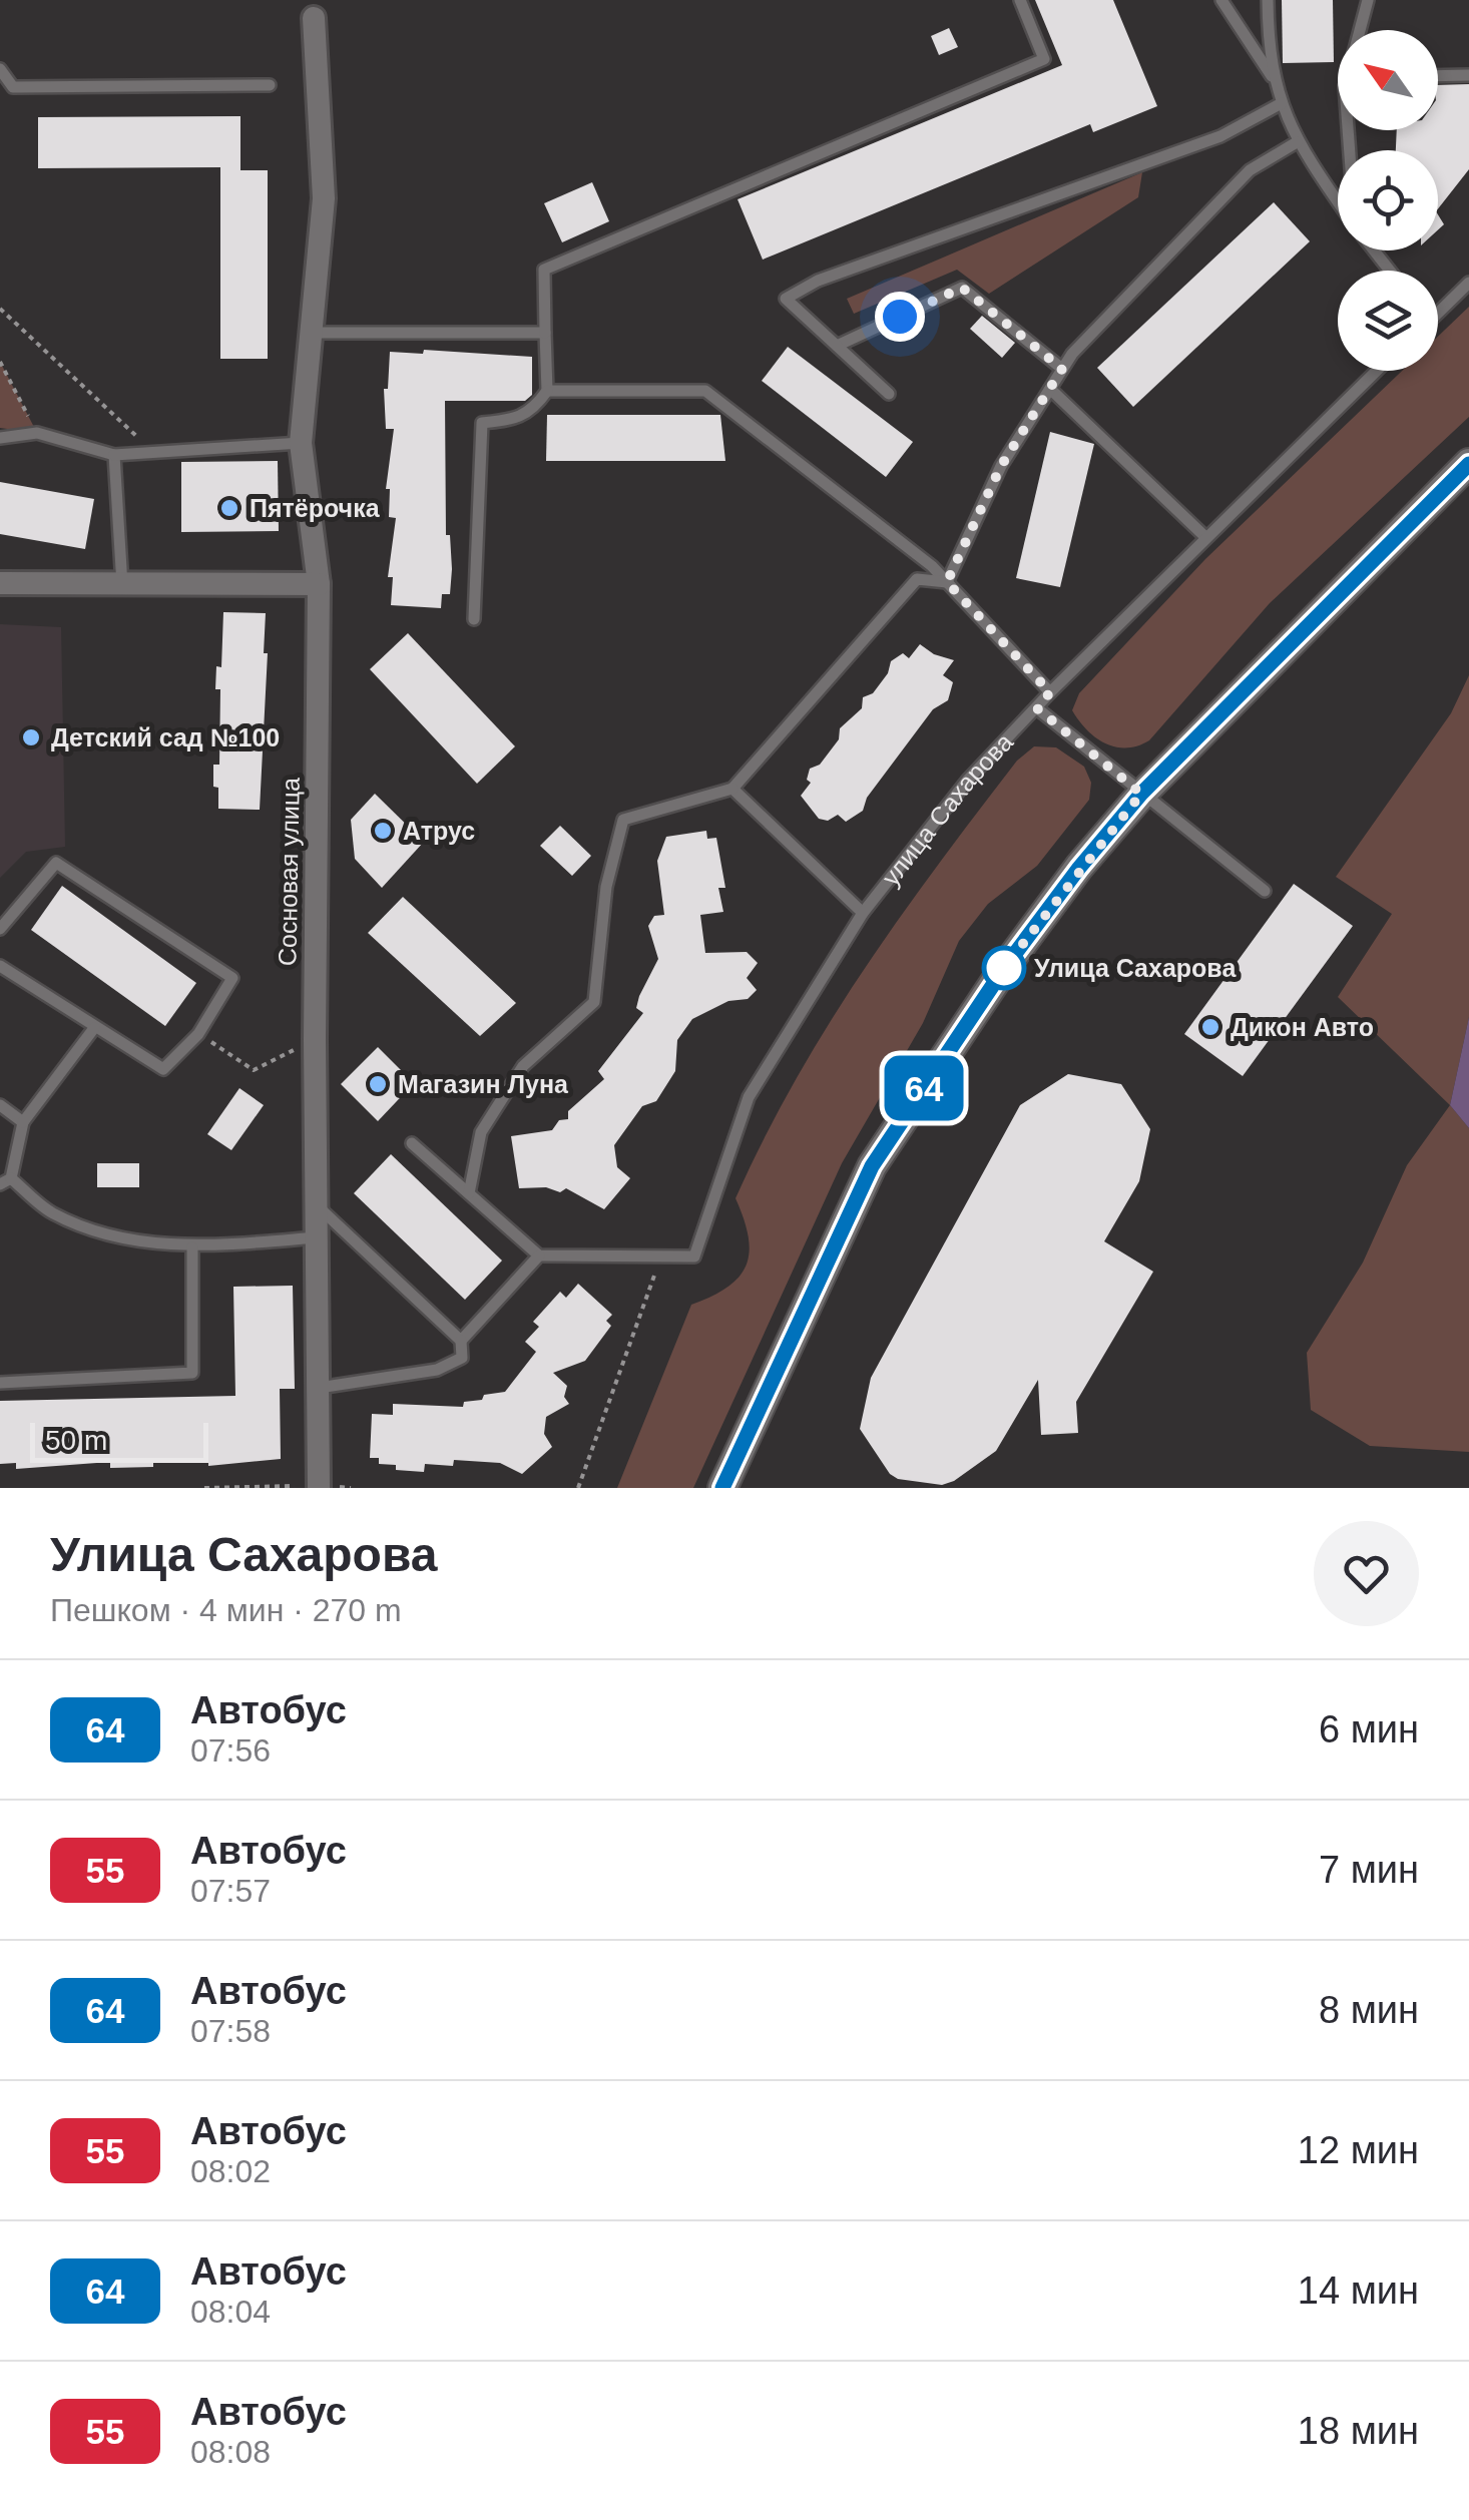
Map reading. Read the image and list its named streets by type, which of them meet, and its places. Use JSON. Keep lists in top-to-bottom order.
{
  "streets": {
    "street": ["Сосновая улица"],
    "lane": ["улица Сахарова"]
  },
  "places": [
    "Пятёрочка",
    "Детский сад №100",
    "Атрус",
    "Улица Сахарова",
    "Дикон Авто",
    "Магазин Луна"
  ],
  "lines": ["bus line 64"],
  "scale_bar": "50 m",
  "north": "top left",
  "page": {
    "on_map": "64",
    "scale": "50 m",
    "heading": ["Улица Сахарова", "Пешком · 4 мин · 270 m"],
    "list": [
      {
        "mark": "64",
        "name": "Автобус",
        "note": "07:56",
        "value": "6 мин"
      },
      {
        "mark": "55",
        "name": "Автобус",
        "note": "07:57",
        "value": "7 мин"
      },
      {
        "mark": "64",
        "name": "Автобус",
        "note": "07:58",
        "value": "8 мин"
      },
      {
        "mark": "55",
        "name": "Автобус",
        "note": "08:02",
        "value": "12 мин"
      },
      {
        "mark": "64",
        "name": "Автобус",
        "note": "08:04",
        "value": "14 мин"
      },
      {
        "mark": "55",
        "name": "Автобус",
        "note": "08:08",
        "value": "18 мин"
      }
    ]
  }
}
